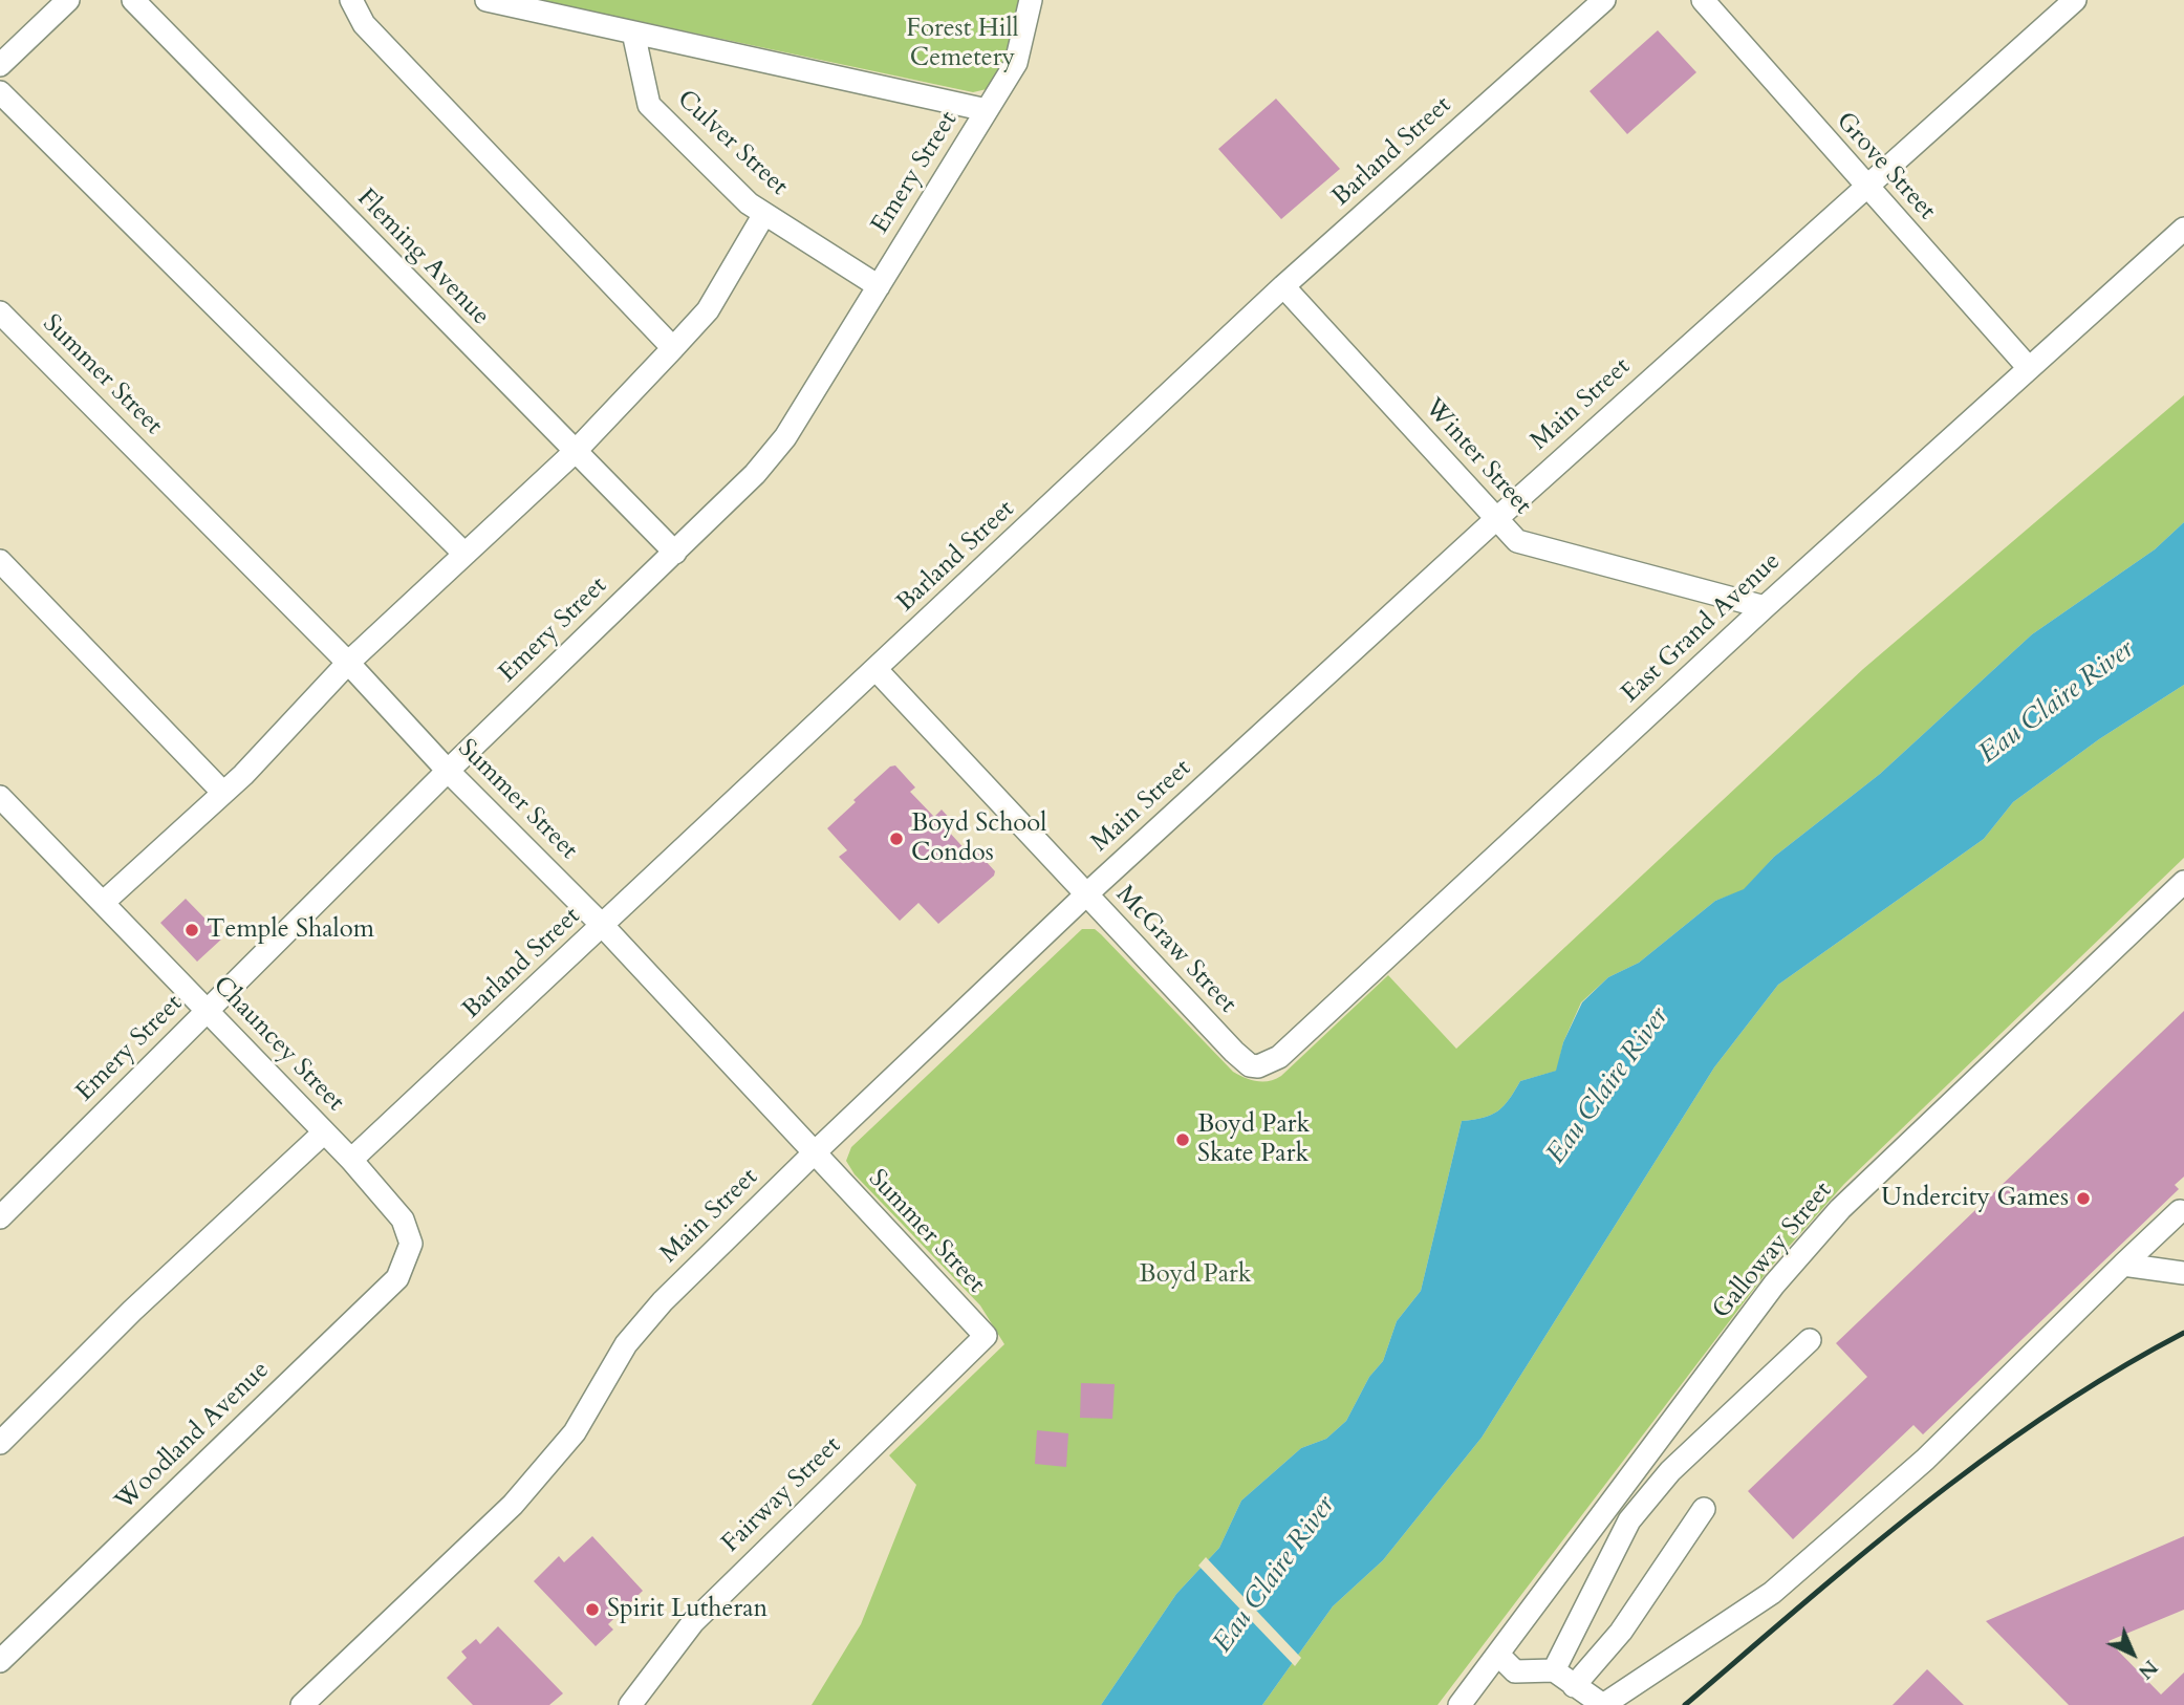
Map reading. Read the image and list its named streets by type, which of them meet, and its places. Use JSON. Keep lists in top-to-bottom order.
{
  "streets": {
    "street": [
      "Culver Street",
      "Barland Street",
      "Grove Street",
      "Emery Street",
      "Fleming Avenue",
      "Summer Street",
      "Main Street",
      "Winter Street",
      "East Grand Avenue",
      "McGraw Street",
      "Chauncey Street",
      "Galloway Street",
      "Woodland Avenue",
      "Fairway Street"
    ]
  },
  "crossings": [
    ["Culver Street", "Emery Street"],
    ["Barland Street", "Summer Street"],
    ["Barland Street", "Winter Street"],
    ["Barland Street", "McGraw Street"],
    ["Barland Street", "Chauncey Street"],
    ["Grove Street", "Main Street"],
    ["Grove Street", "East Grand Avenue"],
    ["Emery Street", "Fleming Avenue"],
    ["Emery Street", "Summer Street"],
    ["Emery Street", "Chauncey Street"],
    ["Summer Street", "Main Street"],
    ["Summer Street", "Fairway Street"],
    ["Main Street", "Winter Street"],
    ["Main Street", "McGraw Street"],
    ["Winter Street", "East Grand Avenue"],
    ["East Grand Avenue", "McGraw Street"],
    ["Chauncey Street", "Woodland Avenue"]
  ],
  "water": ["Eau Claire River"],
  "parks": ["Forest Hill Cemetery", "Boyd Park"],
  "places": [
    "Boyd School Condos",
    "Temple Shalom",
    "Boyd Park Skate Park",
    "Undercity Games",
    "Spirit Lutheran"
  ],
  "north": "bottom right"
}
